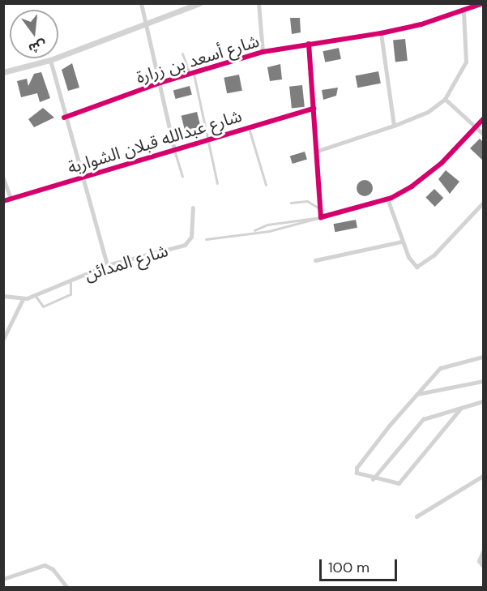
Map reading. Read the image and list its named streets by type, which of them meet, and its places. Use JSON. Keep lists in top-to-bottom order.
{
  "streets": {
    "street": ["شارع أسعد بن زرارة", "شارع عبدالله قبلان الشواربة", "شارع المدائن"]
  },
  "scale_bar": "100 m",
  "north": "bottom"
}
